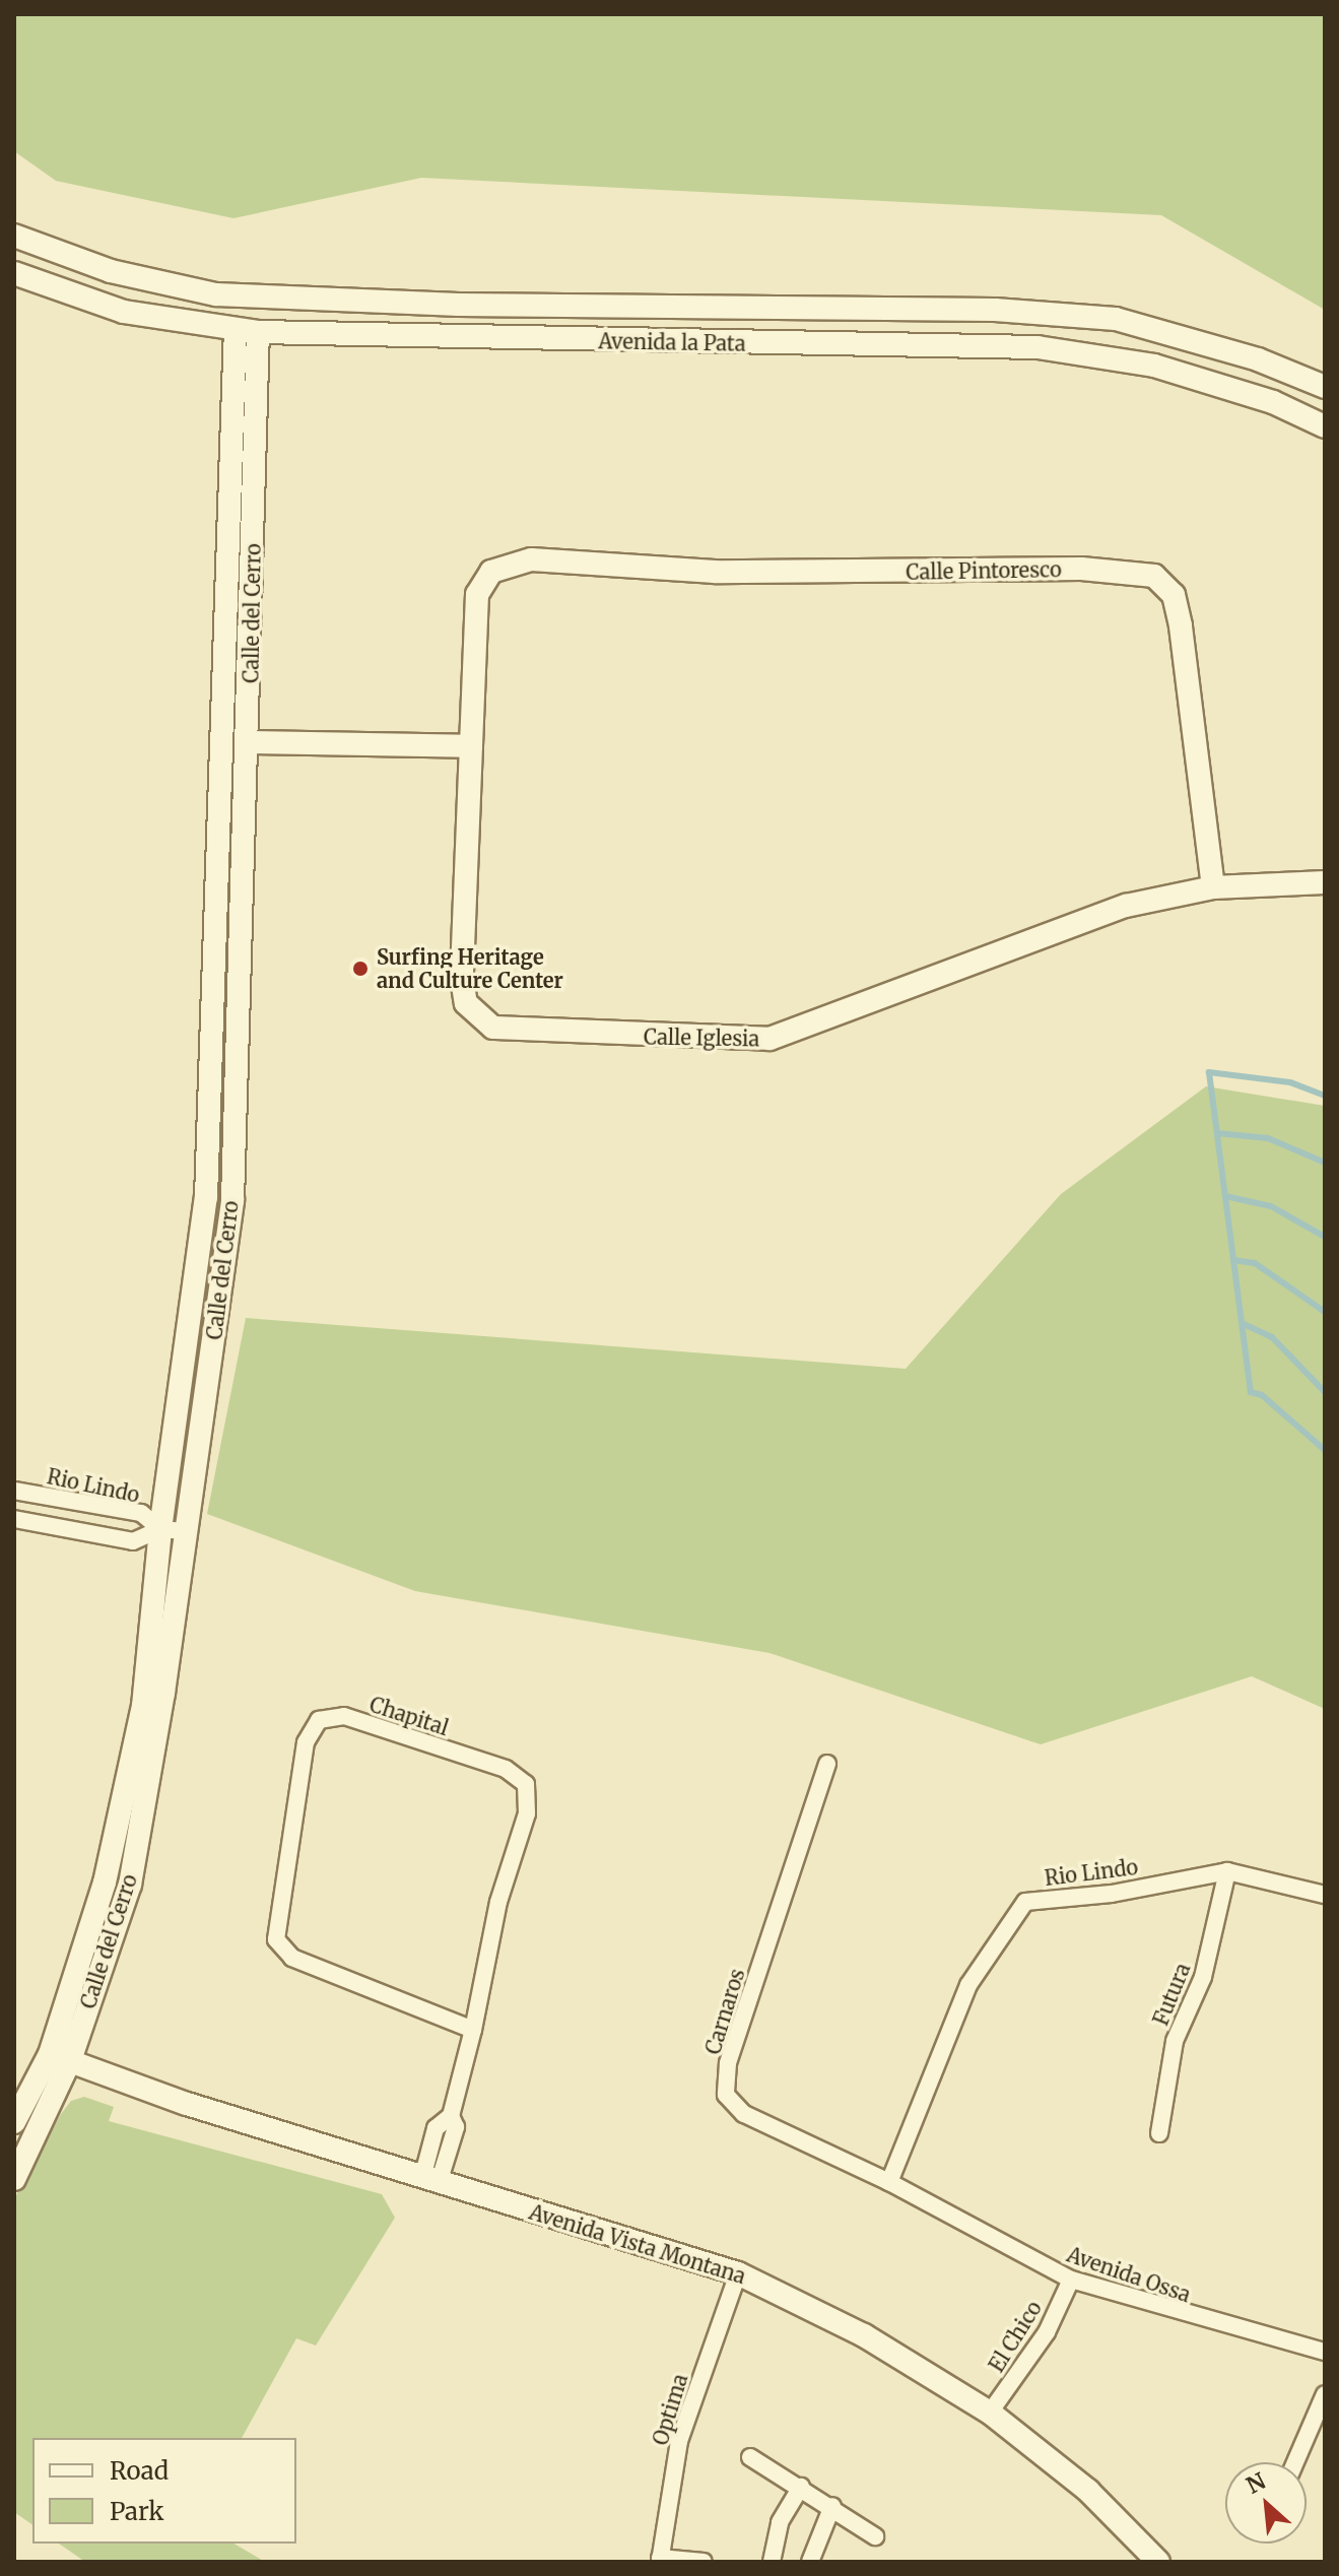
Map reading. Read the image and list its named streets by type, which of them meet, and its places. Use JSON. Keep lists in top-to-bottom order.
{
  "streets": {
    "main road": [
      "Avenida la Pata",
      "Calle Pintoresco",
      "Calle del Cerro",
      "Calle Iglesia",
      "Avenida Vista Montana"
    ],
    "street": [
      "Rio Lindo",
      "Chapital",
      "Futura",
      "Carnaros",
      "Avenida Ossa",
      "El Chico",
      "Optima"
    ]
  },
  "crossings": [
    ["Avenida la Pata", "Calle del Cerro"],
    ["Calle Pintoresco", "Calle Iglesia"],
    ["Calle del Cerro", "Rio Lindo"],
    ["Calle del Cerro", "Avenida Vista Montana"],
    ["Rio Lindo", "Futura"],
    ["Rio Lindo", "Carnaros"],
    ["Rio Lindo", "Avenida Ossa"],
    ["Chapital", "Avenida Vista Montana"],
    ["Carnaros", "Avenida Ossa"],
    ["Avenida Vista Montana", "El Chico"],
    ["Avenida Vista Montana", "Optima"],
    ["Avenida Ossa", "El Chico"]
  ],
  "places": ["Surfing Heritage and Culture Center"],
  "legend": ["Road", "Park"],
  "north": "top left"
}
